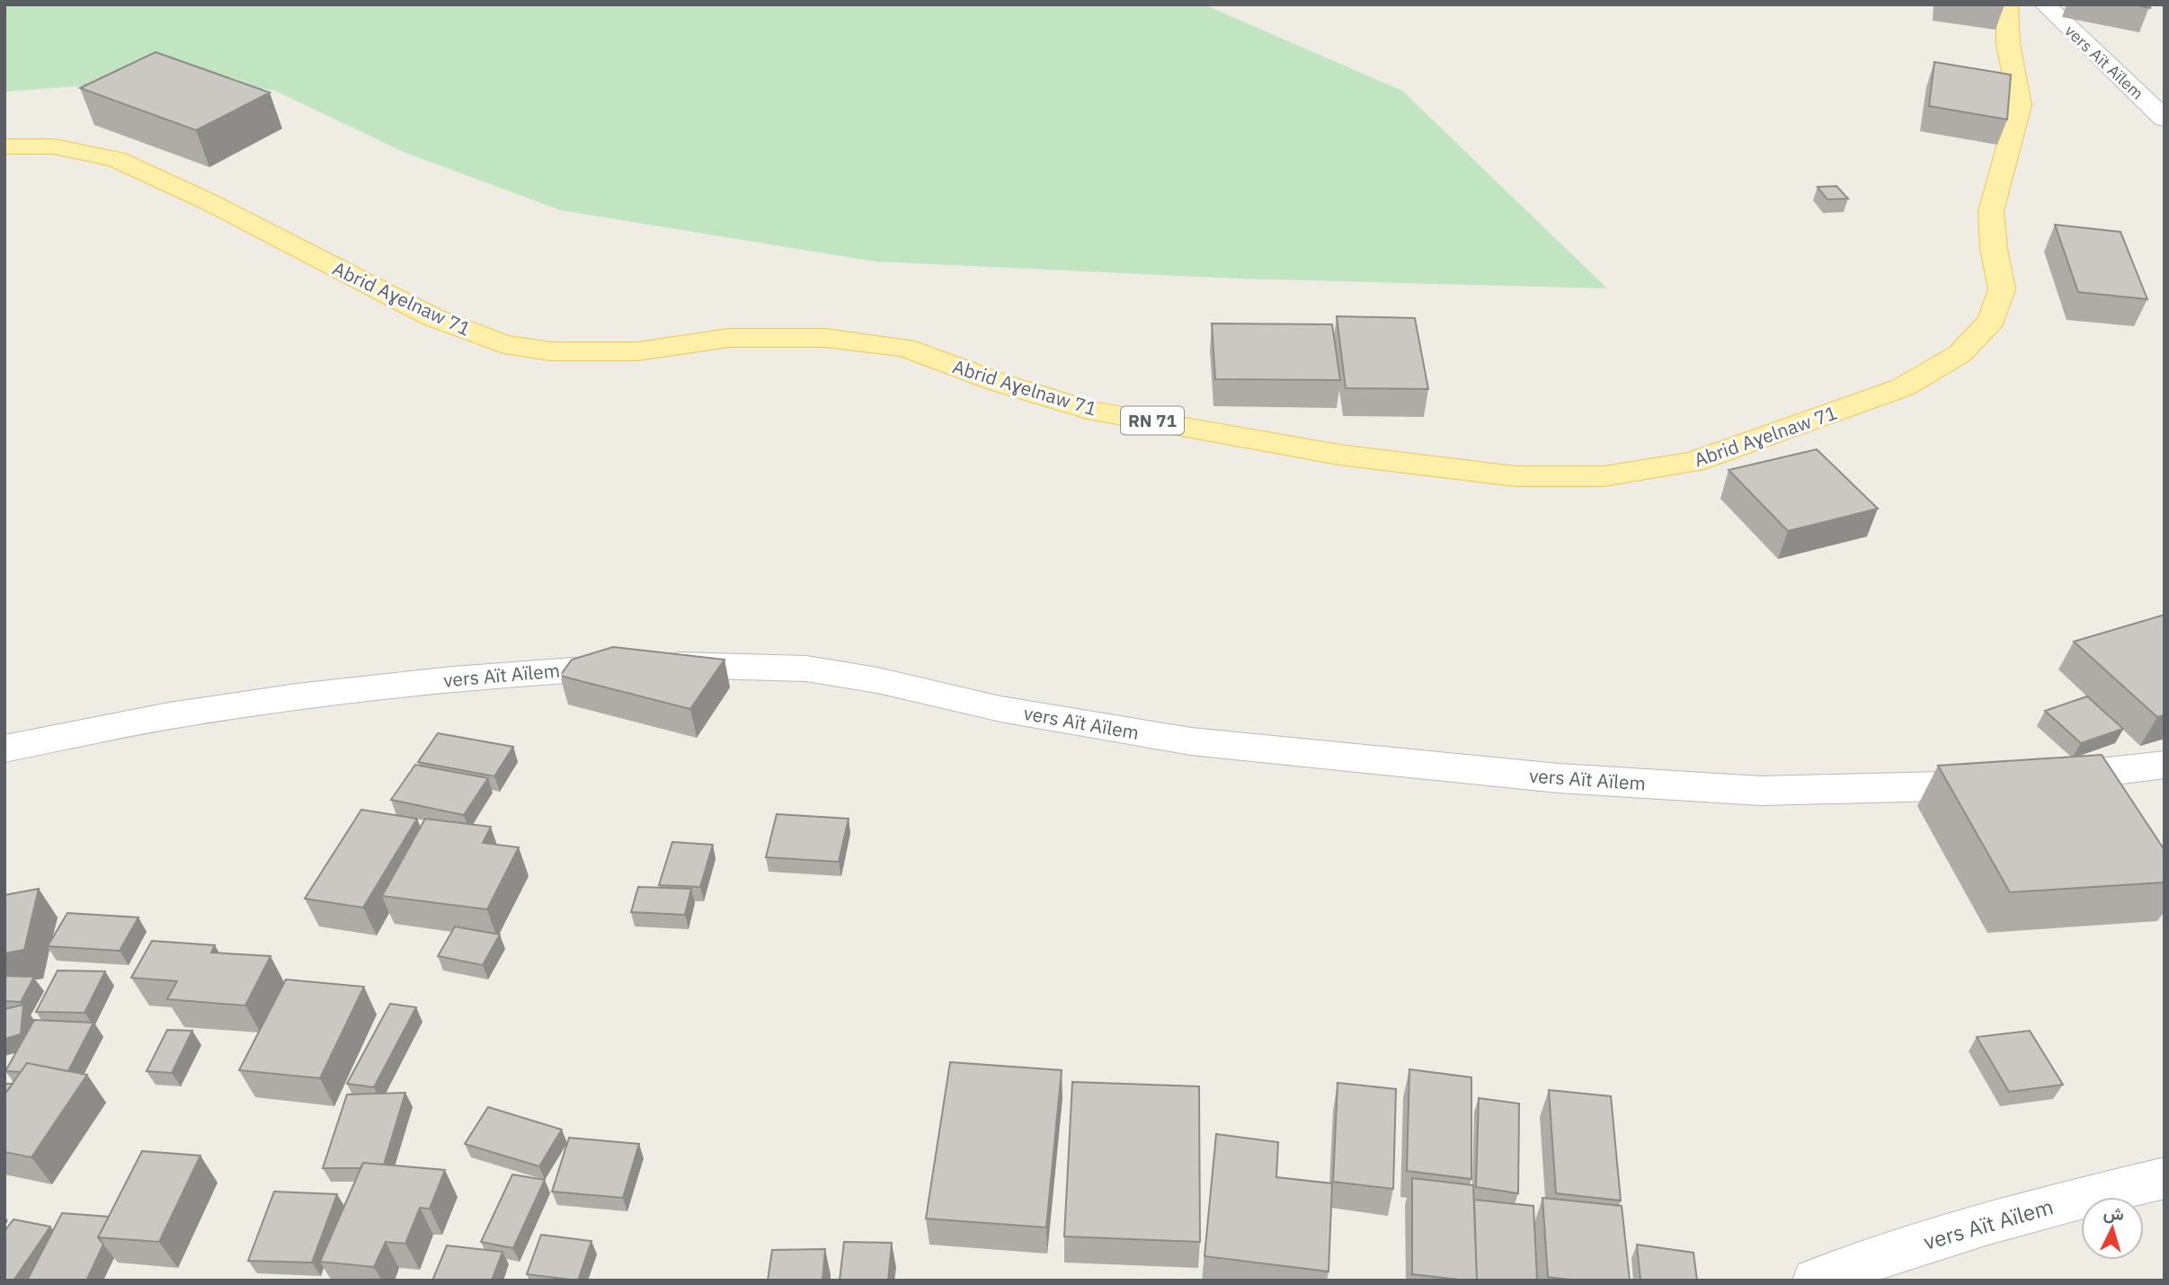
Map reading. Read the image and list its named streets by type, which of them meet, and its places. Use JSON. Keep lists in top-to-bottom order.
{
  "streets": {
    "main road": ["Abrid Aɣelnaw 71", "RN 71"],
    "street": ["vers Aït Aïlem"]
  },
  "north": "top"
}
